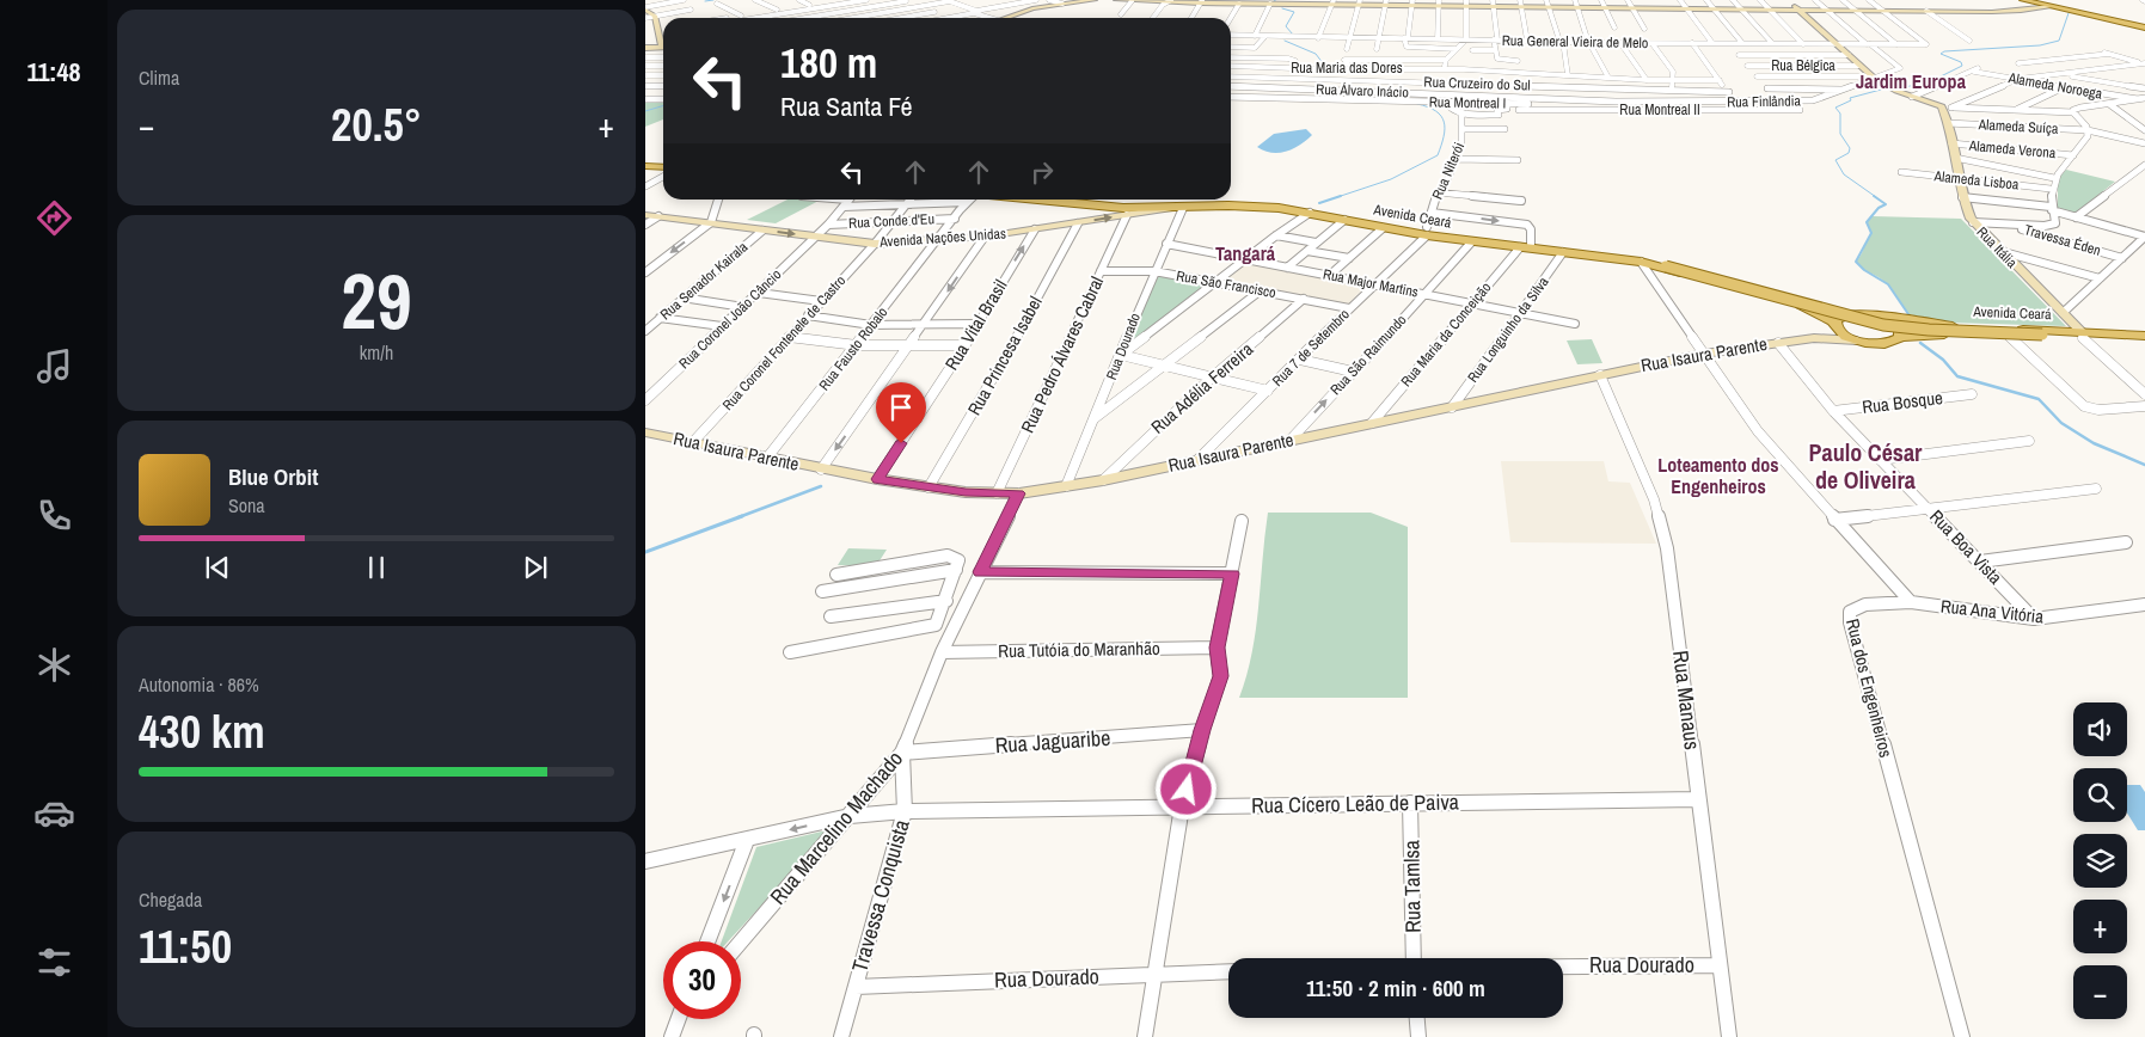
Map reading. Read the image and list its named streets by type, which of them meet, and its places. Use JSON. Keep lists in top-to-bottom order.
{
  "streets": {
    "main road": ["Avenida Ceará"],
    "street": [
      "Rua General Vieira de Melo",
      "Rua Bélgica",
      "Rua Maria das Dores",
      "Rua Cruzeiro do Sul",
      "Alameda Noroega",
      "Rua Álvaro Inácio",
      "Rua Finlândia",
      "Rua Montreal I",
      "Rua Montreal II",
      "Alameda Suíça",
      "Alameda Verona",
      "Rua Niterói",
      "Alameda Lisboa",
      "Rua Conde d'Eu",
      "Avenida Nações Unidas",
      "Travessa Éden",
      "Rua Itália",
      "Rua Senador Kairala",
      "Rua Major Martins",
      "Rua São Francisco",
      "Rua Coronel João Câncio",
      "Rua Vital Brasil",
      "Rua Longuinho da Silva",
      "Rua Maria da Conceição",
      "Rua Coronel Fontenele de Castro",
      "Rua Dourado",
      "Rua 7 de Setembro",
      "Rua Fausto Robalo",
      "Rua Pedro Álvares Cabral",
      "Rua São Raimundo",
      "Rua Isaura Parente",
      "Rua Princesa Isabel",
      "Rua Adélia Ferreira",
      "Rua Bosque",
      "Rua Boa Vista",
      "Rua Ana Vitória",
      "Rua Tutóia do Maranhão",
      "Rua dos Engenheiros",
      "Rua Manaus",
      "Rua Jaguaribe",
      "Rua Cícero Leão de Paiva",
      "Rua Marcelino Machado",
      "Rua Tamlsa",
      "Travessa Conquista"
    ]
  },
  "crossings": [
    ["Rua Álvaro Inácio", "Rua Finlândia"],
    ["Rua Álvaro Inácio", "Rua Montreal I"],
    ["Rua Finlândia", "Rua Montreal I"],
    ["Rua Finlândia", "Rua Montreal II"],
    ["Rua Montreal I", "Rua Montreal II"],
    ["Alameda Suíça", "Rua Itália"],
    ["Alameda Verona", "Rua Itália"],
    ["Rua Niterói", "Avenida Ceará"],
    ["Rua Niterói", "Rua 7 de Setembro"],
    ["Alameda Lisboa", "Rua Itália"],
    ["Avenida Ceará", "Avenida Nações Unidas"],
    ["Avenida Ceará", "Rua Itália"],
    ["Avenida Ceará", "Rua Longuinho da Silva"],
    ["Avenida Ceará", "Rua Maria da Conceição"],
    ["Avenida Ceará", "Rua Dourado"],
    ["Avenida Ceará", "Rua 7 de Setembro"],
    ["Avenida Ceará", "Rua São Raimundo"],
    ["Avenida Ceará", "Rua Isaura Parente"],
    ["Rua Conde d'Eu", "Rua Coronel João Câncio"],
    ["Avenida Nações Unidas", "Rua Senador Kairala"],
    ["Avenida Nações Unidas", "Rua Coronel João Câncio"],
    ["Avenida Nações Unidas", "Rua Vital Brasil"],
    ["Avenida Nações Unidas", "Rua Coronel Fontenele de Castro"],
    ["Avenida Nações Unidas", "Rua Dourado"],
    ["Avenida Nações Unidas", "Rua Fausto Robalo"],
    ["Avenida Nações Unidas", "Rua Pedro Álvares Cabral"],
    ["Avenida Nações Unidas", "Rua Princesa Isabel"],
    ["Rua Major Martins", "Rua Longuinho da Silva"],
    ["Rua Major Martins", "Rua Maria da Conceição"],
    ["Rua Major Martins", "Rua Dourado"],
    ["Rua Major Martins", "Rua 7 de Setembro"],
    ["Rua Major Martins", "Rua São Raimundo"],
    ["Rua São Francisco", "Rua Dourado"],
    ["Rua São Francisco", "Rua 7 de Setembro"],
    ["Rua São Francisco", "Rua Pedro Álvares Cabral"],
    ["Rua São Francisco", "Rua Adélia Ferreira"],
    ["Rua Vital Brasil", "Rua Isaura Parente"],
    ["Rua Longuinho da Silva", "Rua Isaura Parente"],
    ["Rua Maria da Conceição", "Rua Isaura Parente"],
    ["Rua Coronel Fontenele de Castro", "Rua Isaura Parente"],
    ["Rua Dourado", "Rua Isaura Parente"],
    ["Rua Dourado", "Rua Manaus"],
    ["Rua Dourado", "Travessa Conquista"],
    ["Rua 7 de Setembro", "Rua Isaura Parente"],
    ["Rua Fausto Robalo", "Rua Isaura Parente"],
    ["Rua Pedro Álvares Cabral", "Rua Isaura Parente"],
    ["Rua São Raimundo", "Rua Isaura Parente"],
    ["Rua Isaura Parente", "Rua Princesa Isabel"],
    ["Rua Isaura Parente", "Rua Adélia Ferreira"],
    ["Rua Isaura Parente", "Rua Boa Vista"],
    ["Rua Isaura Parente", "Rua Manaus"],
    ["Rua Isaura Parente", "Rua Marcelino Machado"],
    ["Rua Bosque", "Rua Boa Vista"],
    ["Rua Boa Vista", "Rua Ana Vitória"],
    ["Rua Ana Vitória", "Rua dos Engenheiros"],
    ["Rua Tutóia do Maranhão", "Rua Marcelino Machado"],
    ["Rua Manaus", "Rua Cícero Leão de Paiva"],
    ["Rua Jaguaribe", "Rua Marcelino Machado"],
    ["Rua Jaguaribe", "Travessa Conquista"],
    ["Rua Cícero Leão de Paiva", "Rua Marcelino Machado"],
    ["Rua Cícero Leão de Paiva", "Rua Tamlsa"],
    ["Rua Cícero Leão de Paiva", "Travessa Conquista"],
    ["Rua Marcelino Machado", "Travessa Conquista"]
  ],
  "districts": [
    "Jardim Europa",
    "Tangará",
    "Paulo César de Oliveira",
    "Loteamento dos Engenheiros"
  ],
  "page": {
    "tabs": "11:48",
    "tile": [
      "Clima",
      ["29", "km/h"],
      ["Autonomia · 86%", "430 km"],
      ["Chegada", "11:50"]
    ],
    "turn": ["180 m", "Rua Santa Fé"],
    "heat": ["−", "20.5°", "+"],
    "song": ["Blue Orbit", "Sona"],
    "map_buttons": ["+", "−"],
    "limit": "30",
    "trip": "11:50 · 2 min · 600 m"
  }
}
